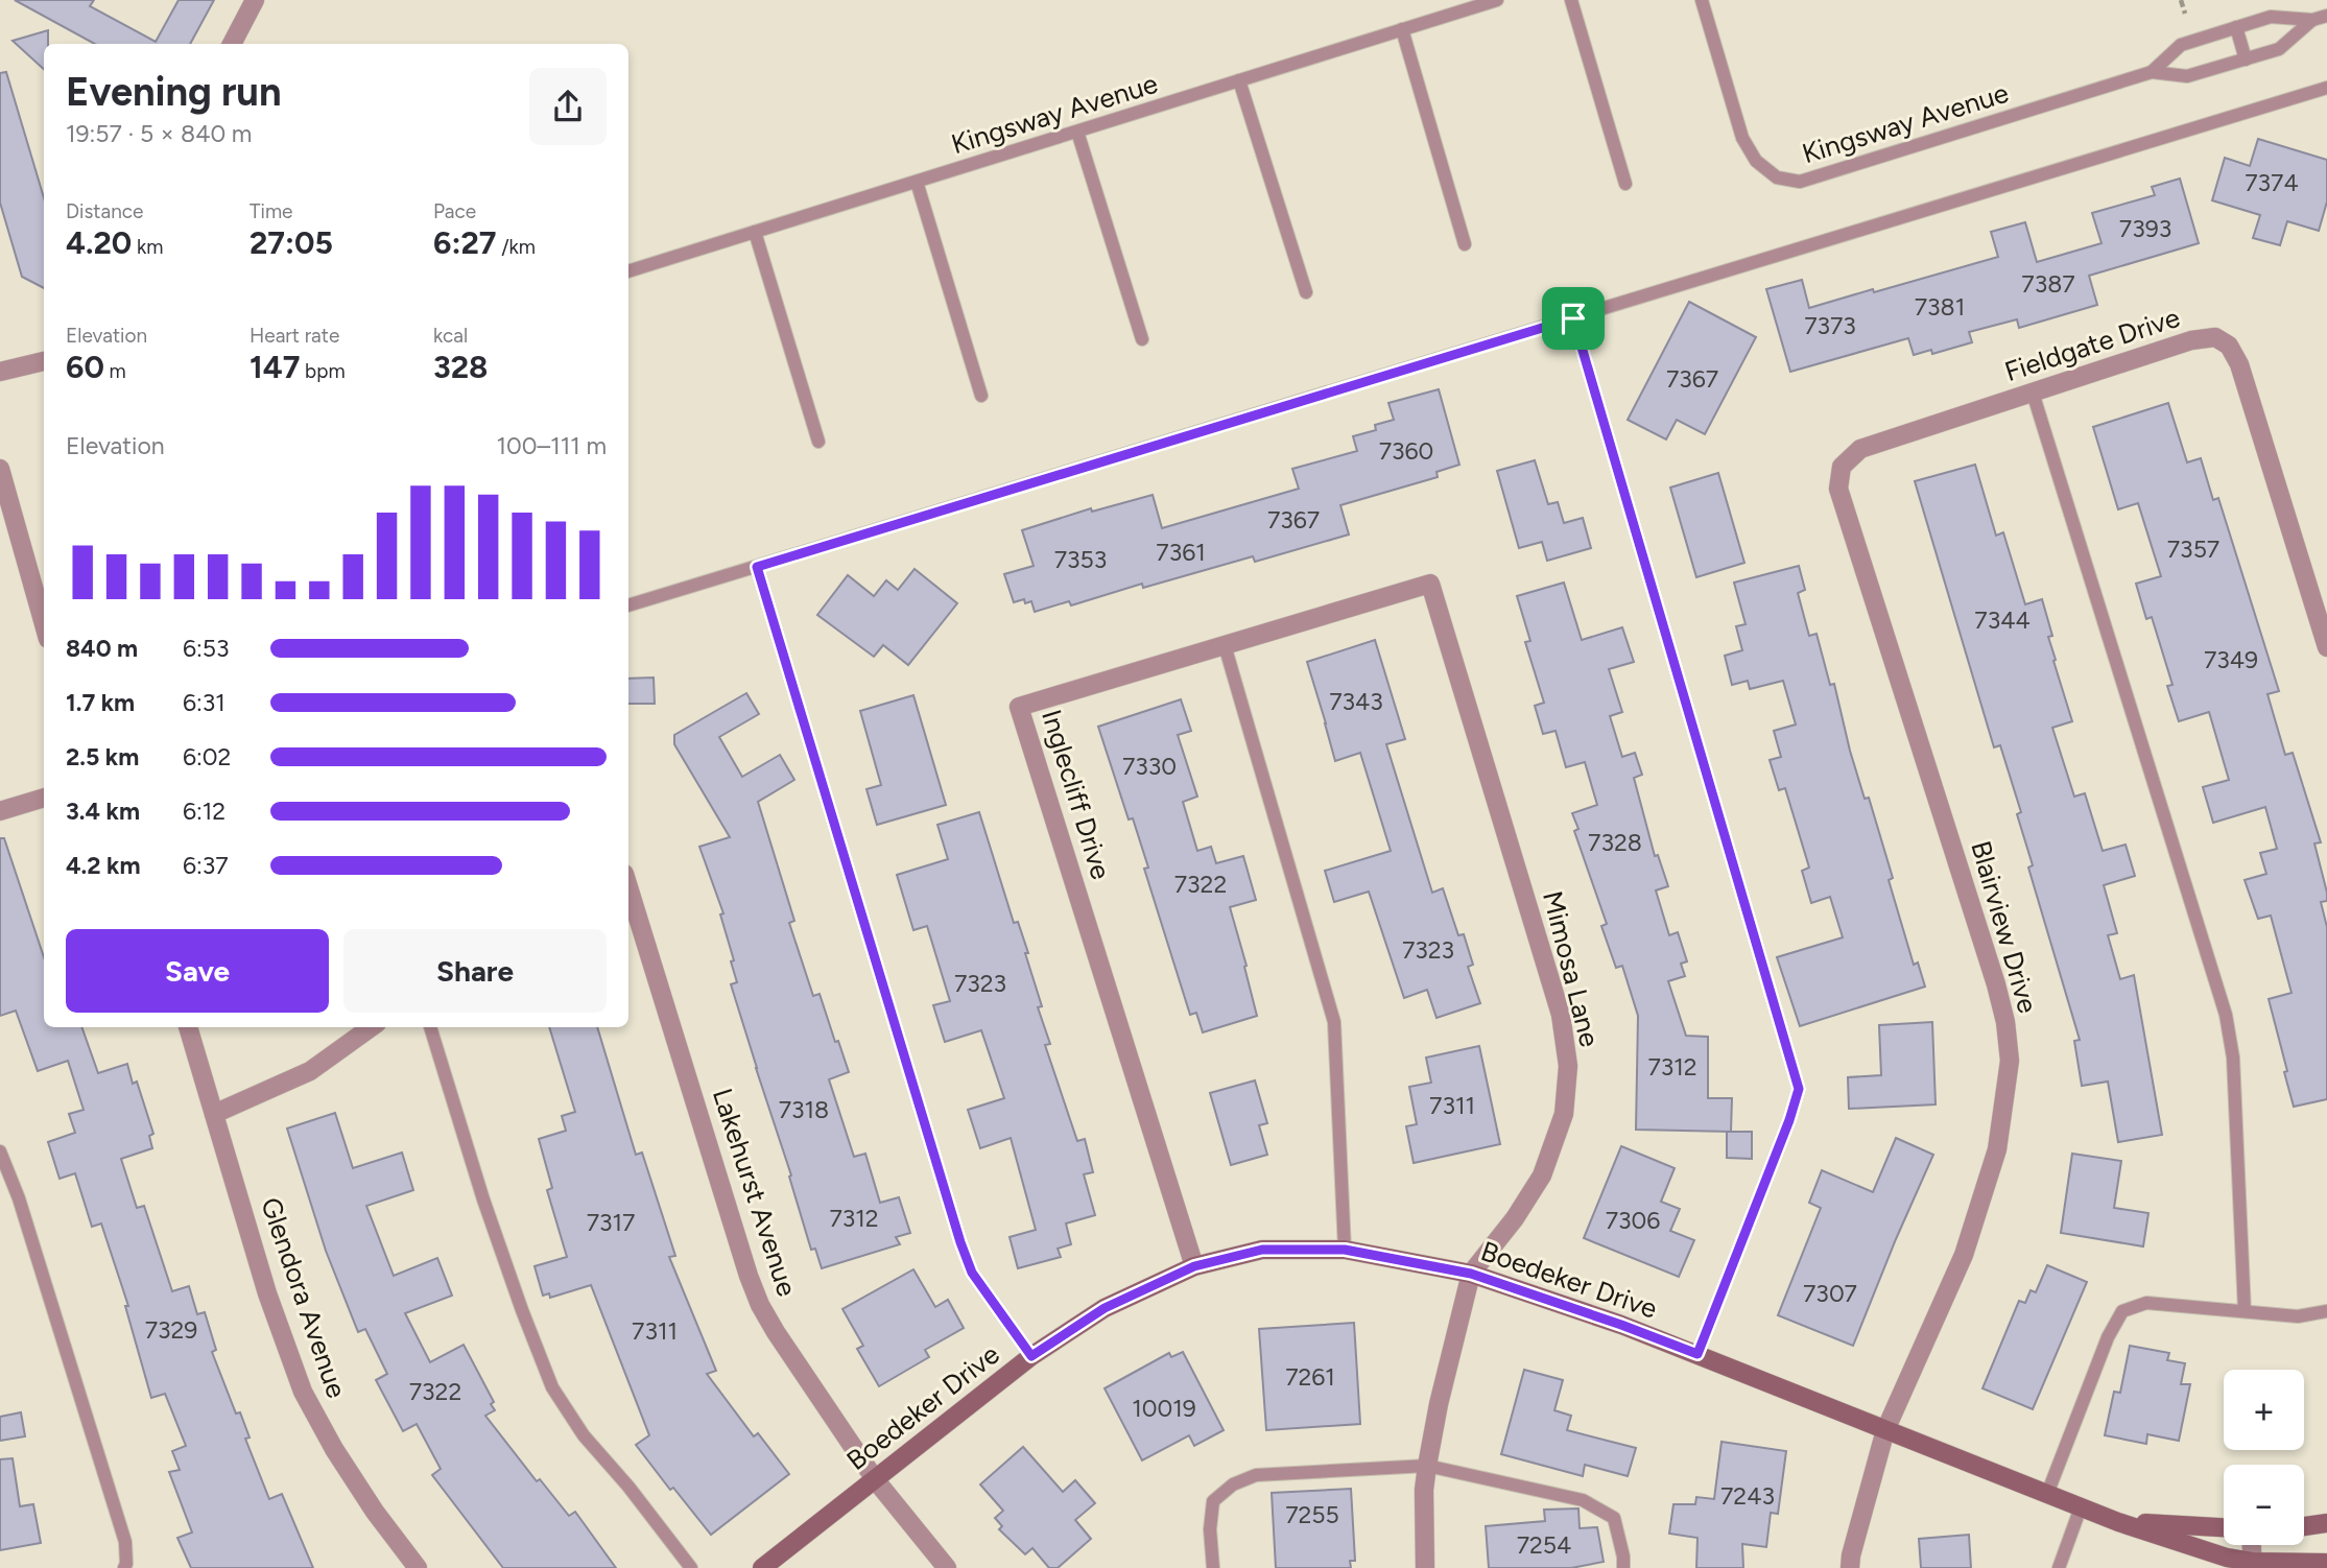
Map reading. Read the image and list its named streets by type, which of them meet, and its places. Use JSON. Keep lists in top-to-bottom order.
{
  "streets": {
    "street": [
      "Fieldgate Drive",
      "Inglecliff Drive",
      "Blairview Drive",
      "Mimosa Lane",
      "Lakehurst Avenue",
      "Boedeker Drive",
      "Glendora Avenue"
    ],
    "lane": ["Kingsway Avenue"]
  },
  "crossings": [
    ["Fieldgate Drive", "Blairview Drive"],
    ["Inglecliff Drive", "Mimosa Lane"],
    ["Inglecliff Drive", "Boedeker Drive"],
    ["Blairview Drive", "Boedeker Drive"],
    ["Mimosa Lane", "Boedeker Drive"],
    ["Lakehurst Avenue", "Boedeker Drive"]
  ],
  "house_numbers": [
    "7374",
    "7393",
    "7387",
    "7381",
    "7373",
    "7367",
    "7360",
    "7367",
    "7357",
    "7361",
    "7353",
    "7344",
    "7349",
    "7343",
    "7330",
    "7328",
    "7322",
    "7323",
    "7323",
    "7312",
    "7311",
    "7318",
    "7312",
    "7306",
    "7317",
    "7307",
    "7329",
    "7311",
    "7261",
    "7322",
    "10019",
    "7243",
    "7255",
    "7254"
  ],
  "page": {
    "heading": ["Evening run", "19:57 · 5 × 840 m"],
    "stats": [
      ["Distance", "4.20 km"],
      ["Time", "27:05"],
      ["Pace", "6:27 /km"],
      ["Elevation", "60 m"],
      ["Heart rate", "147 bpm"],
      ["kcal", "328"]
    ],
    "chart": ["Elevation", "100–111 m"],
    "list": [
      {
        "name": "840 m",
        "note": "6:53"
      },
      {
        "name": "1.7 km",
        "note": "6:31"
      },
      {
        "name": "2.5 km",
        "note": "6:02"
      },
      {
        "name": "3.4 km",
        "note": "6:12"
      },
      {
        "name": "4.2 km",
        "note": "6:37"
      }
    ],
    "buttons": ["Save", "Share"],
    "map_buttons": ["+", "−"]
  }
}
